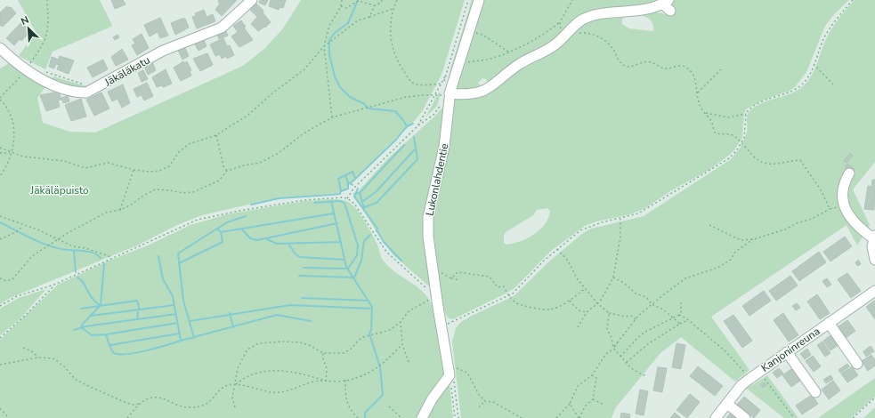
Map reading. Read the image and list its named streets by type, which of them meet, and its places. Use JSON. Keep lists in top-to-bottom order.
{
  "streets": {
    "street": ["Jäkäläkatu", "Lukonlahdentie", "Kanjoninreuna"]
  },
  "parks": ["Jäkäläpuisto"],
  "north": "top left"
}
